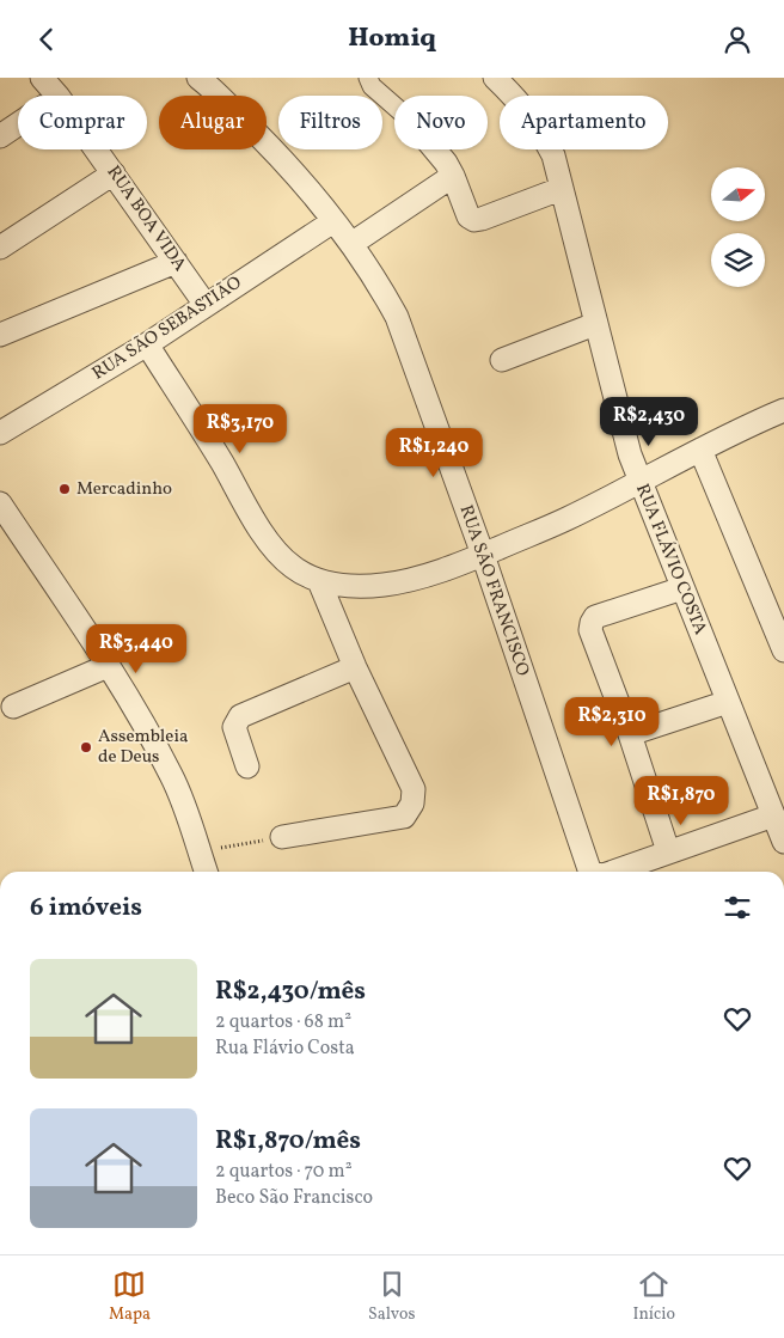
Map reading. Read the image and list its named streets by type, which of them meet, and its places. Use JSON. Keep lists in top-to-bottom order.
{
  "streets": {
    "street": [
      "RUA BOA VIDA",
      "RUA SÃO SEBASTIÃO",
      "RUA FLÁVIO COSTA",
      "RUA SÃO FRANCISCO"
    ]
  },
  "crossings": [
    ["RUA BOA VIDA", "RUA SÃO SEBASTIÃO"],
    ["RUA SÃO SEBASTIÃO", "RUA SÃO FRANCISCO"]
  ],
  "places": ["Mercadinho", "Assembleia de Deus"],
  "north": "right",
  "page": {
    "header": "Homiq",
    "chip": [
      "Comprar",
      "Alugar",
      "Filtros",
      "Novo",
      "Apartamento"
    ],
    "price": [
      "R$2,430",
      "R$3,170",
      "R$1,240",
      "R$3,440",
      "R$2,310",
      "R$1,870"
    ],
    "heading": "6 imóveis",
    "list": [
      {
        "name": "R$2,430/mês",
        "note": "2 quartos · 68 m² · Rua Flávio Costa"
      },
      {
        "name": "R$1,870/mês",
        "note": "2 quartos · 70 m² · Beco São Francisco"
      }
    ],
    "tabs": ["Mapa", "Salvos", "Início"]
  }
}
